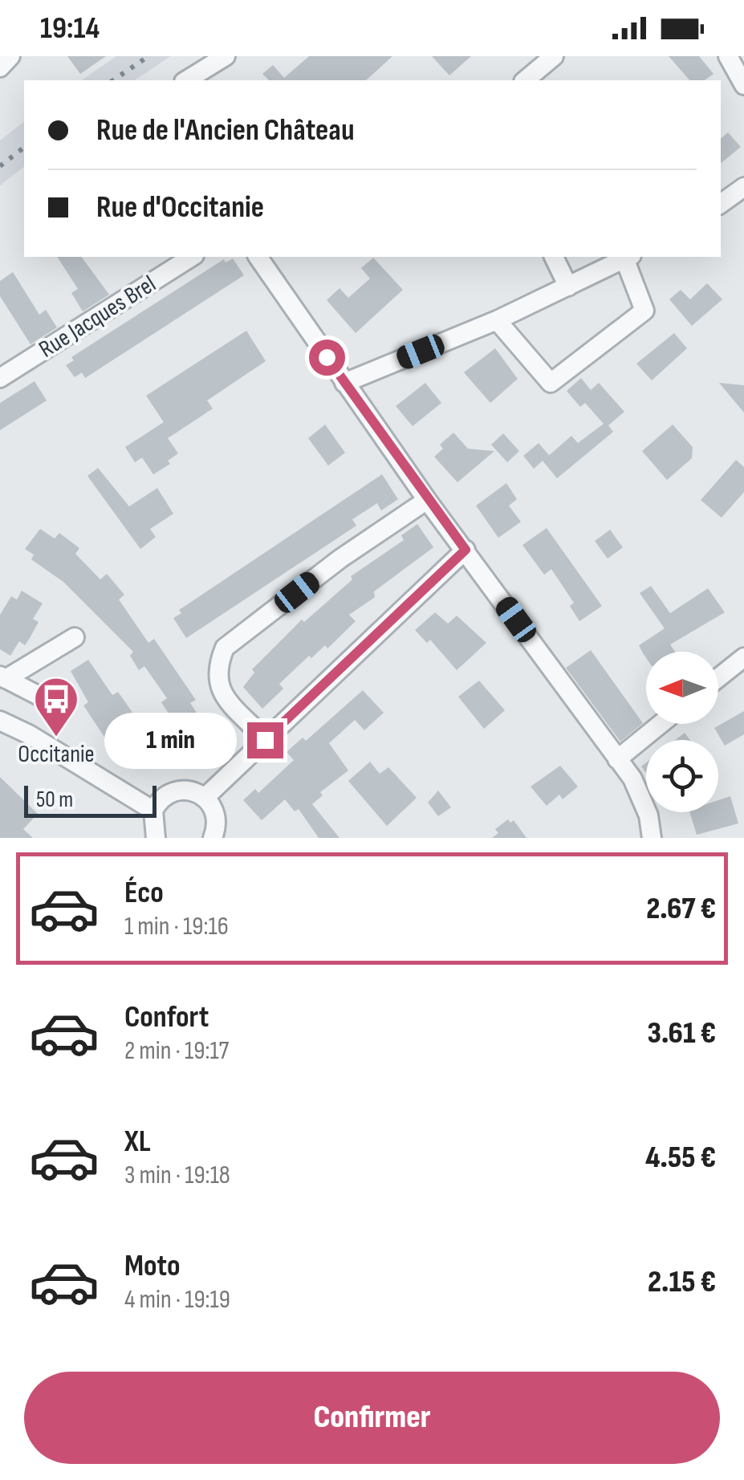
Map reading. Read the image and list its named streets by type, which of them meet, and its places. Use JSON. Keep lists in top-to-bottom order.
{
  "streets": {
    "street": ["Rue Jacques Brel"]
  },
  "places": {
    "bus stop": ["Occitanie"]
  },
  "scale_bar": "50 m",
  "north": "left",
  "page": {
    "status": "19:14",
    "banner": ["Rue de l'Ancien Château", "Rue d'Occitanie"],
    "bubble": "1 min",
    "scale": "50 m",
    "list": [
      {
        "name": "Éco",
        "note": "1 min · 19:16",
        "value": "2.67 €"
      },
      {
        "name": "Confort",
        "note": "2 min · 19:17",
        "value": "3.61 €"
      },
      {
        "name": "XL",
        "note": "3 min · 19:18",
        "value": "4.55 €"
      },
      {
        "name": "Moto",
        "note": "4 min · 19:19",
        "value": "2.15 €"
      }
    ],
    "buttons": "Confirmer"
  }
}
